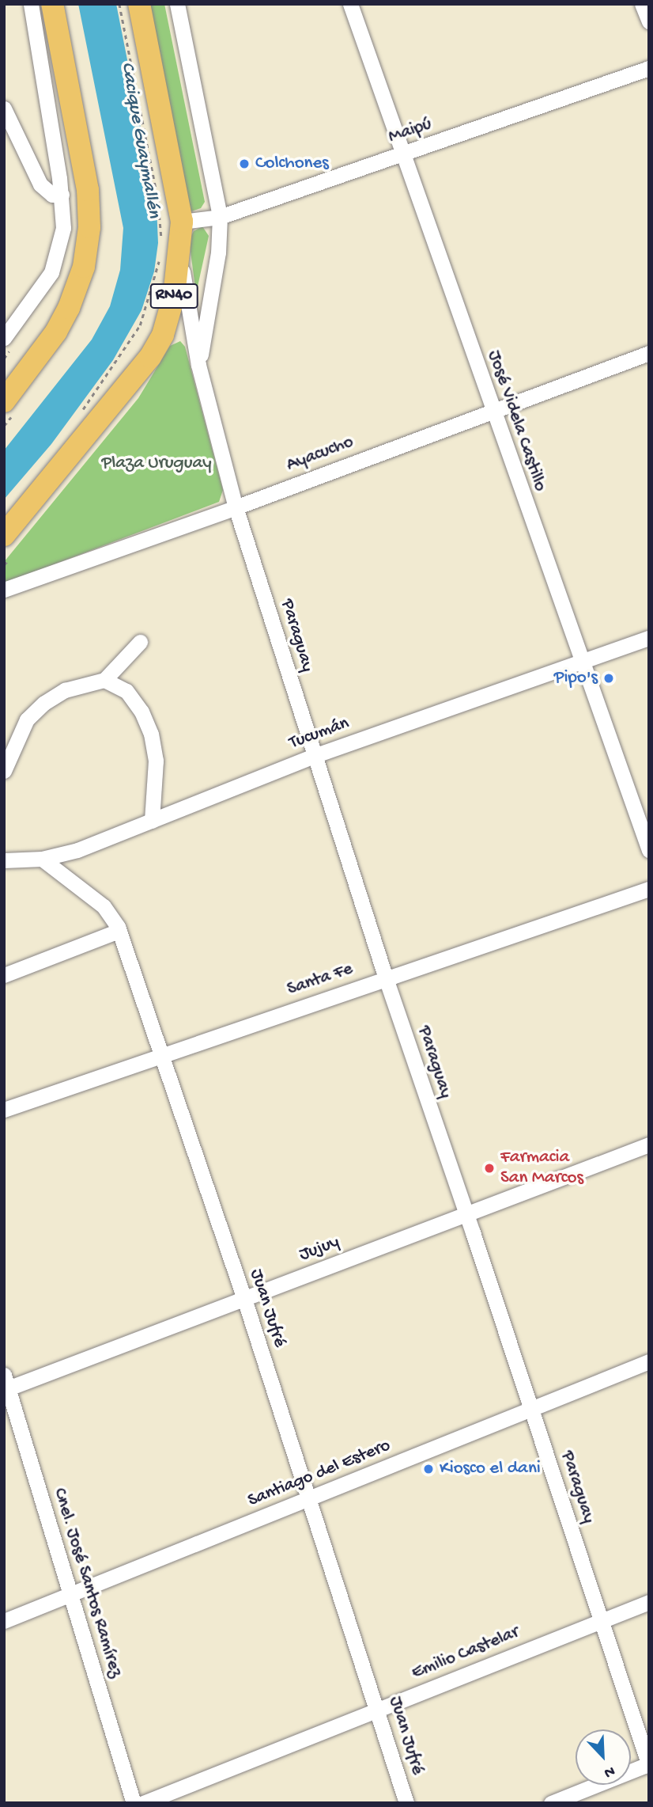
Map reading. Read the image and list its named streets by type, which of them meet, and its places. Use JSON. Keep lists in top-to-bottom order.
{
  "streets": {
    "highway": ["RN40"],
    "street": [
      "Maipú",
      "José Videla Castillo",
      "Ayacucho",
      "Paraguay",
      "Tucumán",
      "Santa Fe",
      "Jujuy",
      "Juan Jufré",
      "Santiago del Estero",
      "Cnel. José Santos Ramírez",
      "Emilio Castelar"
    ]
  },
  "crossings": [
    ["Maipú", "RN40"],
    ["Maipú", "José Videla Castillo"],
    ["Maipú", "Paraguay"],
    ["RN40", "Paraguay"],
    ["José Videla Castillo", "Ayacucho"],
    ["José Videla Castillo", "Tucumán"],
    ["Ayacucho", "Paraguay"],
    ["Paraguay", "Tucumán"],
    ["Paraguay", "Santa Fe"],
    ["Paraguay", "Jujuy"],
    ["Paraguay", "Santiago del Estero"],
    ["Paraguay", "Emilio Castelar"],
    ["Tucumán", "Juan Jufré"],
    ["Santa Fe", "Juan Jufré"],
    ["Jujuy", "Juan Jufré"],
    ["Jujuy", "Cnel. José Santos Ramírez"],
    ["Juan Jufré", "Santiago del Estero"],
    ["Juan Jufré", "Emilio Castelar"],
    ["Santiago del Estero", "Cnel. José Santos Ramírez"]
  ],
  "water": ["Cacique Guaymallén"],
  "parks": ["Plaza Uruguay"],
  "places": [
    "Colchones",
    "Pipo's",
    "Farmacia San Marcos",
    "Kiosco el dani"
  ],
  "north": "bottom right"
}
